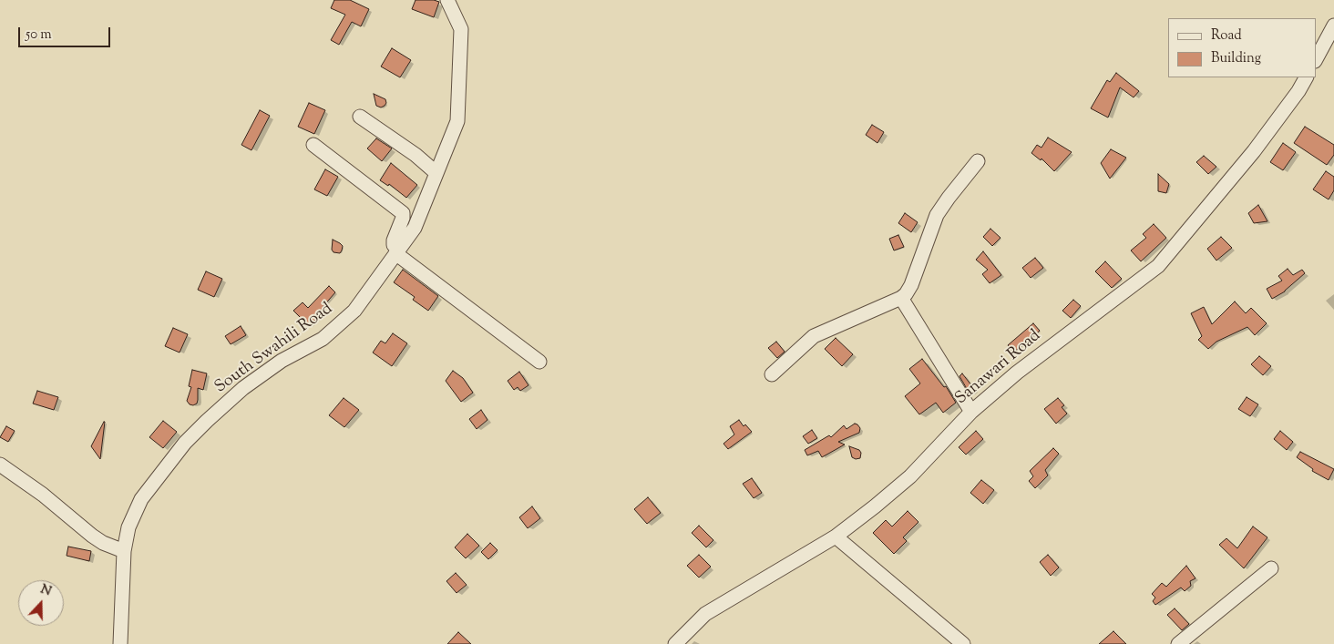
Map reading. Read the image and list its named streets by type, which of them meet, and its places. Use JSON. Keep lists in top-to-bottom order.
{
  "streets": {
    "street": ["South Swahili Road", "Sanawari Road"]
  },
  "legend": ["Road", "Building"],
  "scale_bar": "50 m",
  "north": "top"
}
